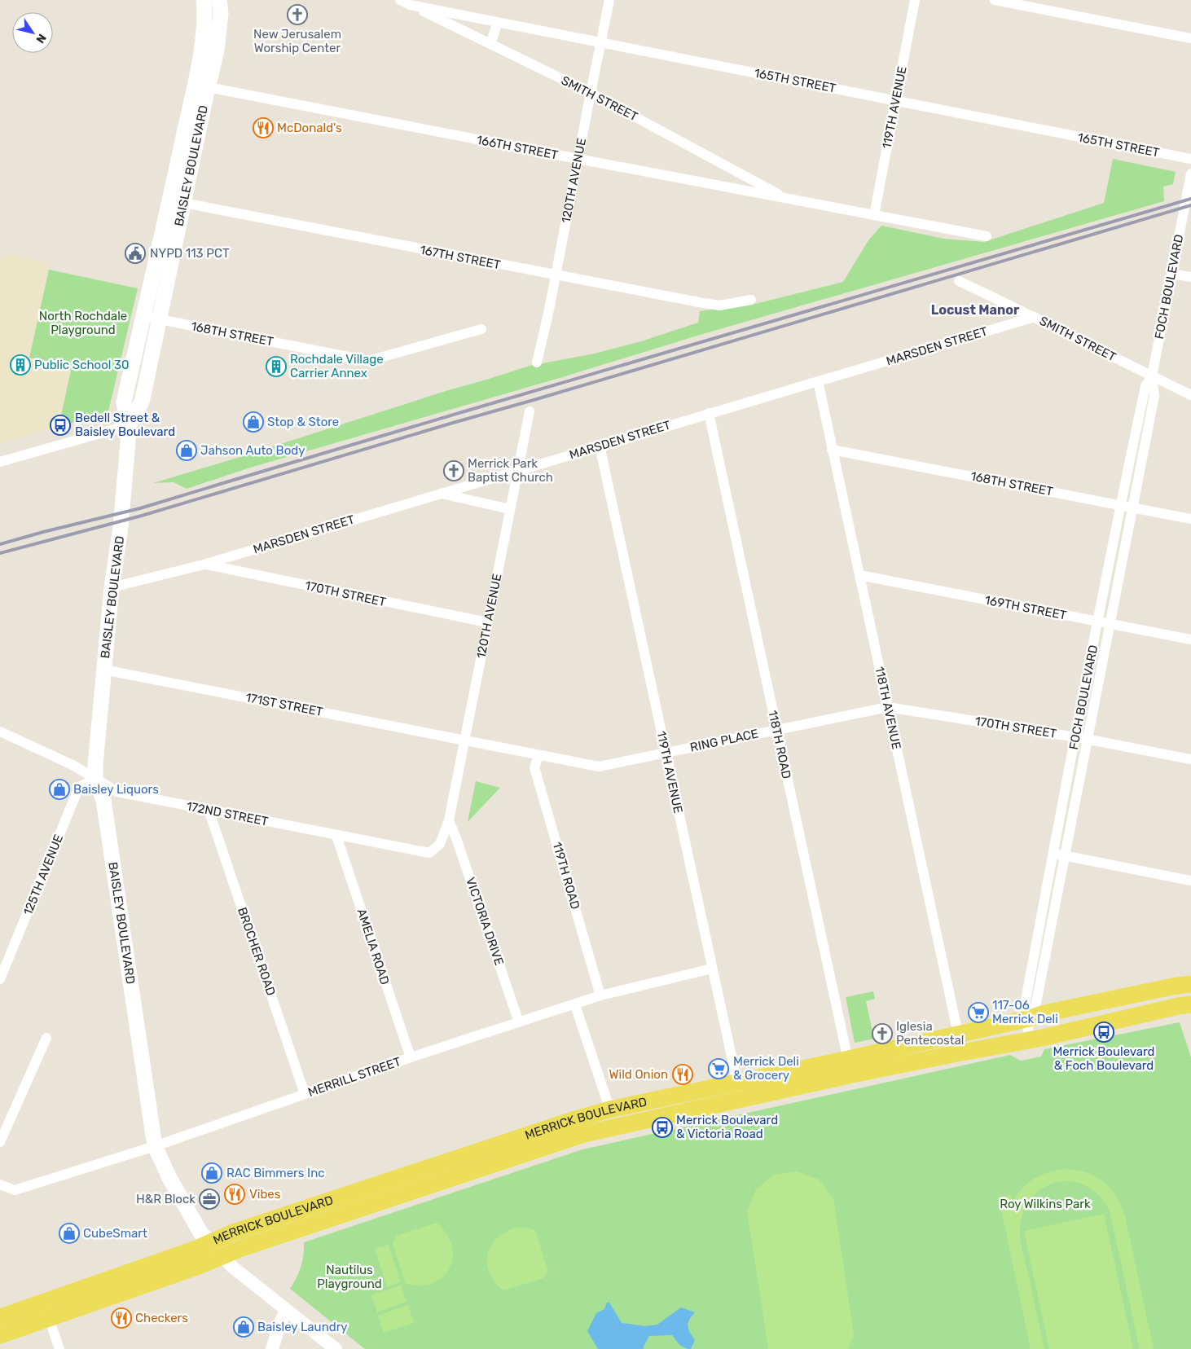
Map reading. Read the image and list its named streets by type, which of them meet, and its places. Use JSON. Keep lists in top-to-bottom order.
{
  "streets": {
    "main road": ["BAISLEY BOULEVARD", "MERRICK BOULEVARD"],
    "street": [
      "165TH STREET",
      "SMITH STREET",
      "119TH AVENUE",
      "166TH STREET",
      "120TH AVENUE",
      "167TH STREET",
      "FOCH BOULEVARD",
      "168TH STREET",
      "MARSDEN STREET",
      "170TH STREET",
      "169TH STREET",
      "171ST STREET",
      "118TH AVENUE",
      "RING PLACE",
      "118TH ROAD",
      "172ND STREET",
      "125TH AVENUE",
      "119TH ROAD",
      "VICTORIA DRIVE",
      "AMELIA ROAD",
      "BROCHER ROAD",
      "MERRILL STREET"
    ]
  },
  "crossings": [
    ["165TH STREET", "SMITH STREET"],
    ["165TH STREET", "119TH AVENUE"],
    ["165TH STREET", "120TH AVENUE"],
    ["SMITH STREET", "166TH STREET"],
    ["SMITH STREET", "120TH AVENUE"],
    ["SMITH STREET", "FOCH BOULEVARD"],
    ["SMITH STREET", "MARSDEN STREET"],
    ["119TH AVENUE", "166TH STREET"],
    ["119TH AVENUE", "MARSDEN STREET"],
    ["119TH AVENUE", "RING PLACE"],
    ["119TH AVENUE", "MERRILL STREET"],
    ["119TH AVENUE", "MERRICK BOULEVARD"],
    ["166TH STREET", "BAISLEY BOULEVARD"],
    ["166TH STREET", "120TH AVENUE"],
    ["BAISLEY BOULEVARD", "167TH STREET"],
    ["BAISLEY BOULEVARD", "168TH STREET"],
    ["BAISLEY BOULEVARD", "MARSDEN STREET"],
    ["BAISLEY BOULEVARD", "171ST STREET"],
    ["BAISLEY BOULEVARD", "172ND STREET"],
    ["BAISLEY BOULEVARD", "125TH AVENUE"],
    ["BAISLEY BOULEVARD", "MERRILL STREET"],
    ["BAISLEY BOULEVARD", "MERRICK BOULEVARD"],
    ["120TH AVENUE", "167TH STREET"],
    ["120TH AVENUE", "MARSDEN STREET"],
    ["120TH AVENUE", "170TH STREET"],
    ["120TH AVENUE", "171ST STREET"],
    ["120TH AVENUE", "RING PLACE"],
    ["120TH AVENUE", "172ND STREET"],
    ["120TH AVENUE", "VICTORIA DRIVE"],
    ["FOCH BOULEVARD", "168TH STREET"],
    ["FOCH BOULEVARD", "170TH STREET"],
    ["FOCH BOULEVARD", "169TH STREET"],
    ["FOCH BOULEVARD", "MERRICK BOULEVARD"],
    ["168TH STREET", "118TH AVENUE"],
    ["MARSDEN STREET", "170TH STREET"],
    ["MARSDEN STREET", "118TH AVENUE"],
    ["MARSDEN STREET", "118TH ROAD"],
    ["170TH STREET", "118TH AVENUE"],
    ["170TH STREET", "RING PLACE"],
    ["169TH STREET", "118TH AVENUE"],
    ["171ST STREET", "RING PLACE"],
    ["118TH AVENUE", "RING PLACE"],
    ["118TH AVENUE", "MERRICK BOULEVARD"],
    ["RING PLACE", "118TH ROAD"],
    ["RING PLACE", "119TH ROAD"],
    ["118TH ROAD", "MERRICK BOULEVARD"],
    ["172ND STREET", "125TH AVENUE"],
    ["172ND STREET", "VICTORIA DRIVE"],
    ["172ND STREET", "AMELIA ROAD"],
    ["172ND STREET", "BROCHER ROAD"],
    ["119TH ROAD", "MERRILL STREET"],
    ["VICTORIA DRIVE", "MERRILL STREET"],
    ["AMELIA ROAD", "MERRILL STREET"],
    ["BROCHER ROAD", "MERRILL STREET"]
  ],
  "districts": ["Locust Manor"],
  "parks": ["North Rochdale Playground", "Roy Wilkins Park", "Nautilus Playground"],
  "places": {
    "church": ["New Jerusalem Worship Center", "Merrick Park Baptist Church", "Iglesia Pentecostal"],
    "restaurant": [
      "McDonald's",
      "Wild Onion",
      "Vibes",
      "Checkers"
    ],
    "public building": ["NYPD 113 PCT"],
    "building": ["Public School 30", "Rochdale Village Carrier Annex"],
    "shop": [
      "Stop & Store",
      "Jahson Auto Body",
      "Baisley Liquors",
      "RAC Bimmers Inc",
      "CubeSmart",
      "Baisley Laundry"
    ],
    "bus stop": ["Bedell Street & Baisley Boulevard", "Merrick Boulevard & Foch Boulevard", "Merrick Boulevard & Victoria Road"],
    "supermarket": ["117-06 Merrick Deli", "Merrick Deli & Grocery"],
    "office": ["H&R Block"]
  },
  "north": "bottom right"
}
